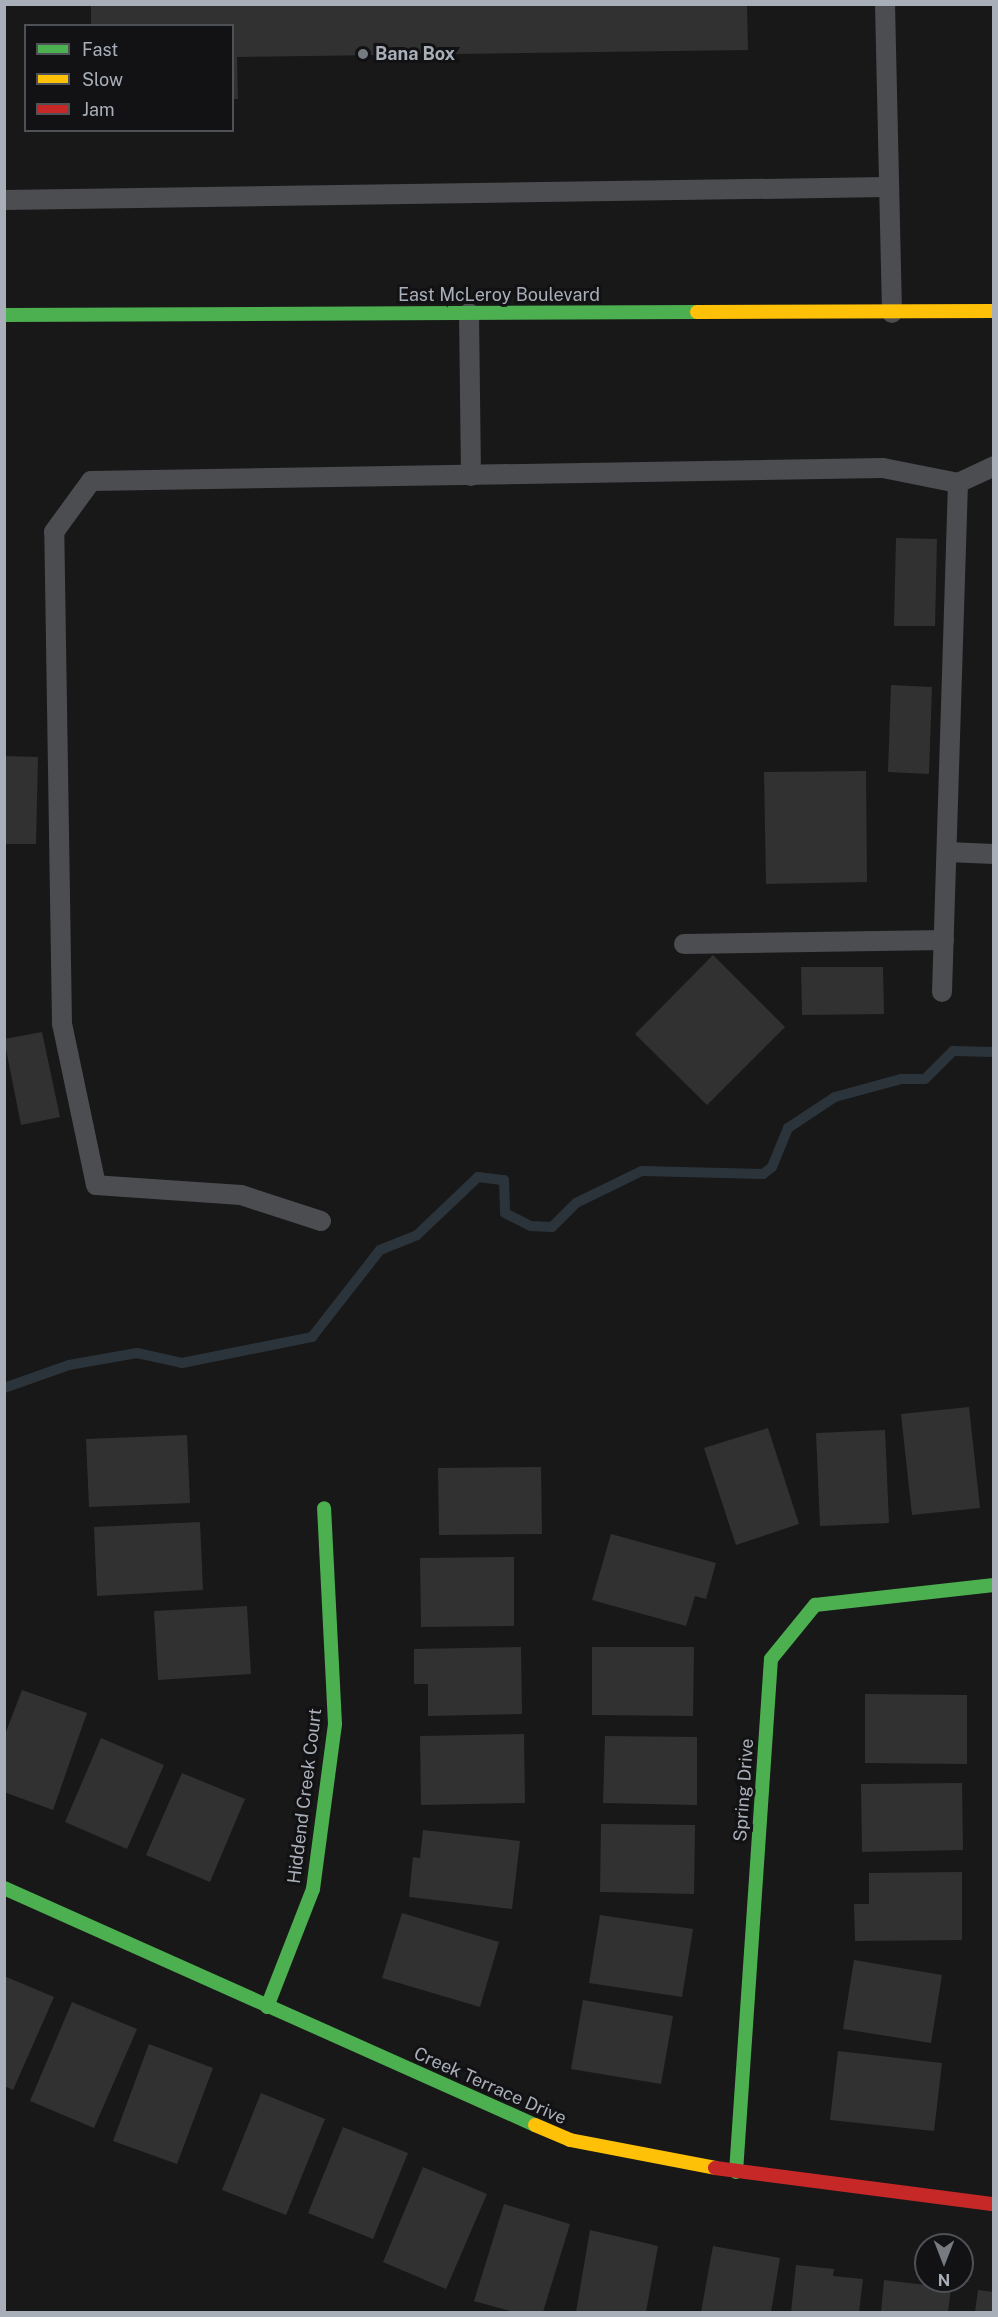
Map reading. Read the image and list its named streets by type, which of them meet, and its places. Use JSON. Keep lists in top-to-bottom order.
{
  "streets": {
    "street": [
      "East McLeroy Boulevard",
      "Spring Drive",
      "Hiddend Creek Court",
      "Creek Terrace Drive"
    ]
  },
  "crossings": [
    ["Spring Drive", "Creek Terrace Drive"],
    ["Hiddend Creek Court", "Creek Terrace Drive"]
  ],
  "places": ["Bana Box"],
  "legend": ["Fast", "Slow", "Jam"],
  "north": "bottom"
}
